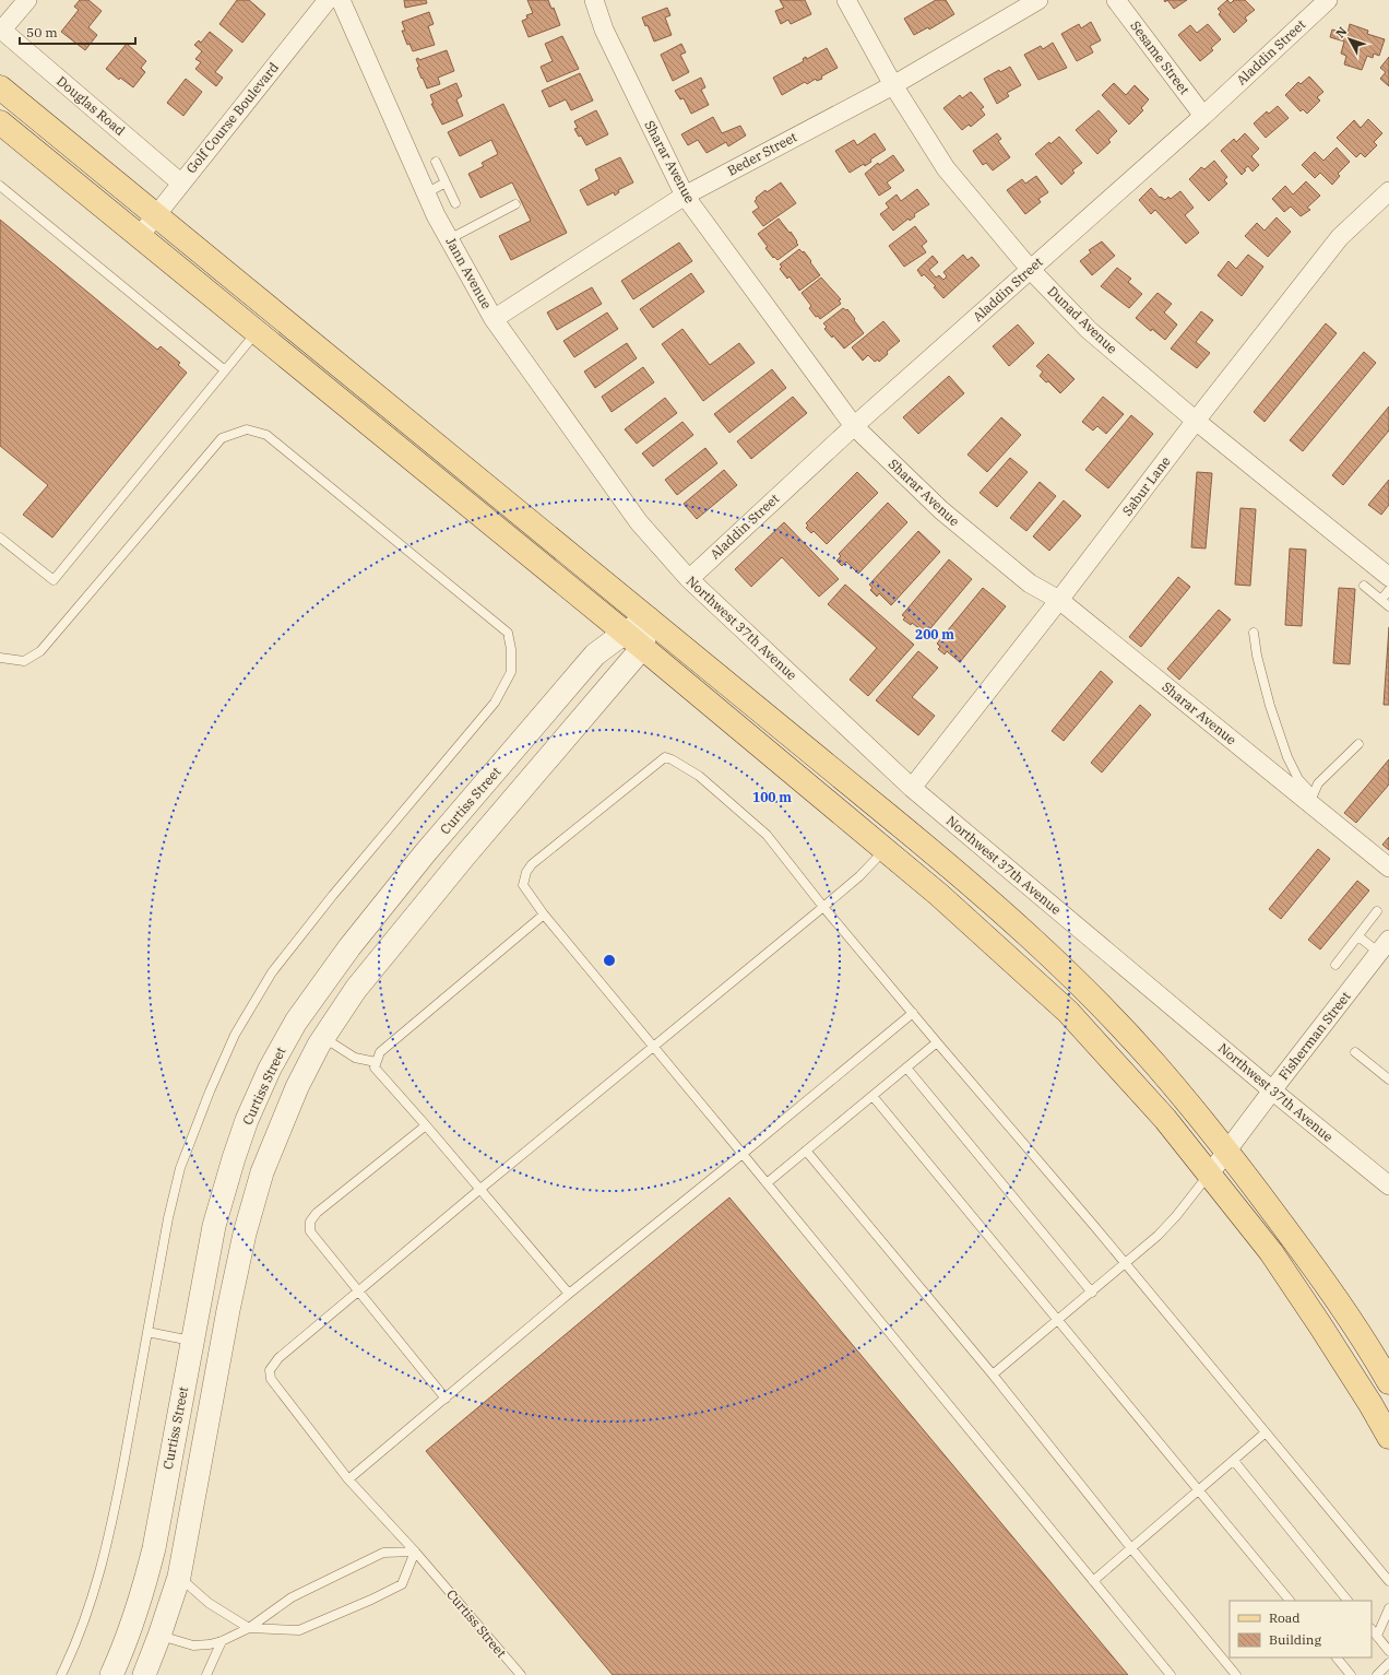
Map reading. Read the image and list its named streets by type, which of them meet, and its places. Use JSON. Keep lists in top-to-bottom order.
{
  "streets": {
    "street": [
      "Aladdin Street",
      "Sesame Street",
      "Douglas Road",
      "Golf Course Boulevard",
      "Beder Street",
      "Sharar Avenue",
      "Jann Avenue",
      "Dunad Avenue",
      "Sabur Lane",
      "Northwest 37th Avenue",
      "Curtiss Street",
      "Fisherman Street"
    ]
  },
  "crossings": [
    ["Aladdin Street", "Sesame Street"],
    ["Aladdin Street", "Sharar Avenue"],
    ["Aladdin Street", "Dunad Avenue"],
    ["Aladdin Street", "Northwest 37th Avenue"],
    ["Douglas Road", "Golf Course Boulevard"],
    ["Beder Street", "Sharar Avenue"],
    ["Beder Street", "Jann Avenue"],
    ["Beder Street", "Dunad Avenue"],
    ["Sharar Avenue", "Sabur Lane"],
    ["Jann Avenue", "Northwest 37th Avenue"],
    ["Dunad Avenue", "Sabur Lane"],
    ["Sabur Lane", "Northwest 37th Avenue"],
    ["Northwest 37th Avenue", "Fisherman Street"]
  ],
  "legend": ["Road", "Building"],
  "scale_bar": "50 m",
  "north": "top left",
  "rings": ["200 m", "100 m"]
}
